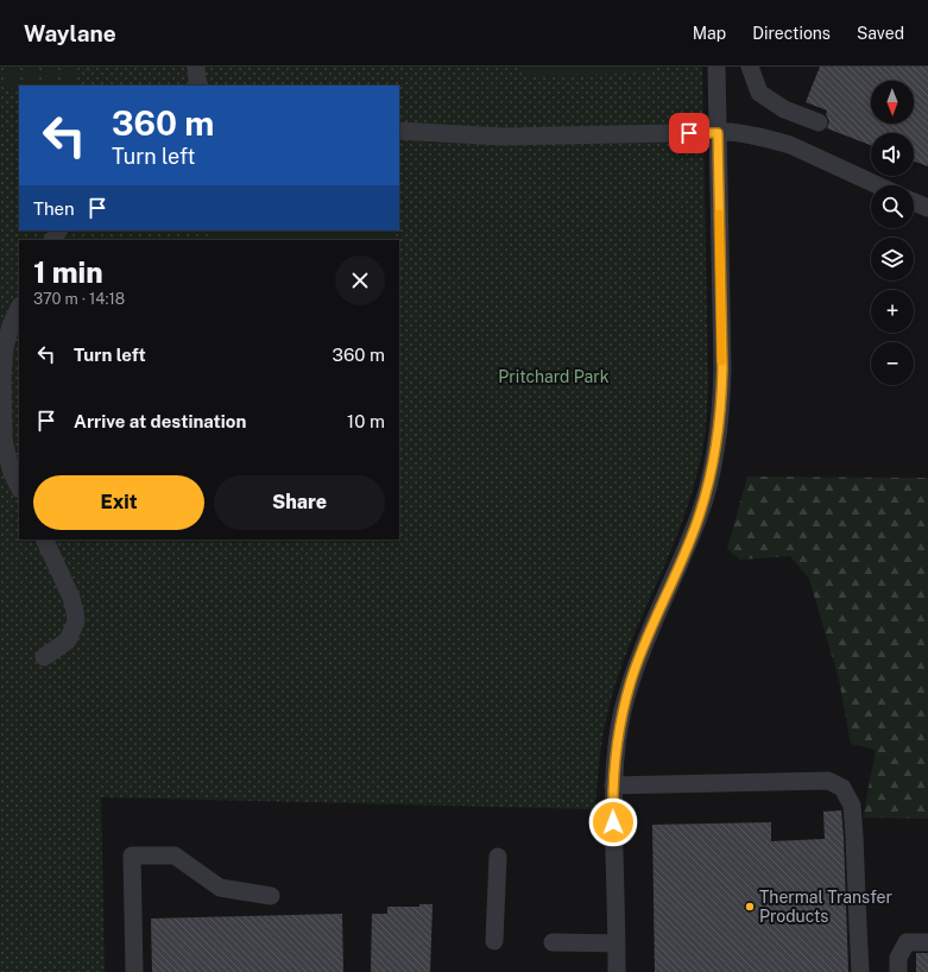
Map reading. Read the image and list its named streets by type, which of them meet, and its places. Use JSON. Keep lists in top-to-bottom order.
{
  "parks": ["Pritchard Park"],
  "places": ["Thermal Transfer Products"],
  "north": "bottom",
  "page": {
    "header": "Waylane",
    "nav": ["Map", "Directions", "Saved"],
    "map_buttons": ["+", "−"],
    "turn": ["360 m", "Turn left"],
    "then": "Then",
    "heading": ["1 min", "370 m · 14:18"],
    "list": [
      {
        "name": "Turn left",
        "value": "360 m"
      },
      {
        "name": "Arrive at destination",
        "value": "10 m"
      }
    ],
    "buttons": ["Exit", "Share"]
  }
}
